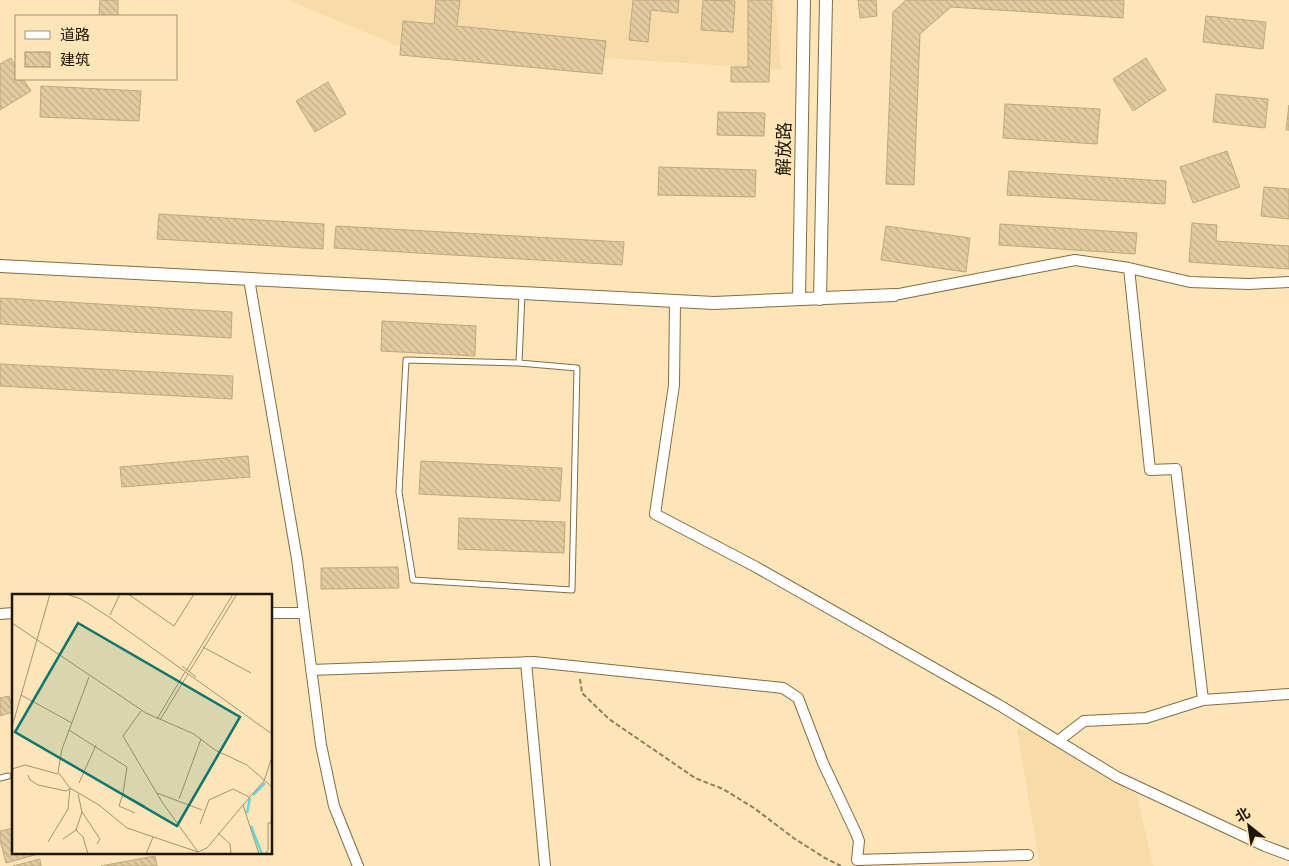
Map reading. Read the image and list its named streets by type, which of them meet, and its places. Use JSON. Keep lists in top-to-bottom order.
{
  "streets": {
    "street": ["解放路"]
  },
  "legend": ["道路", "建筑"],
  "north": "top left"
}
